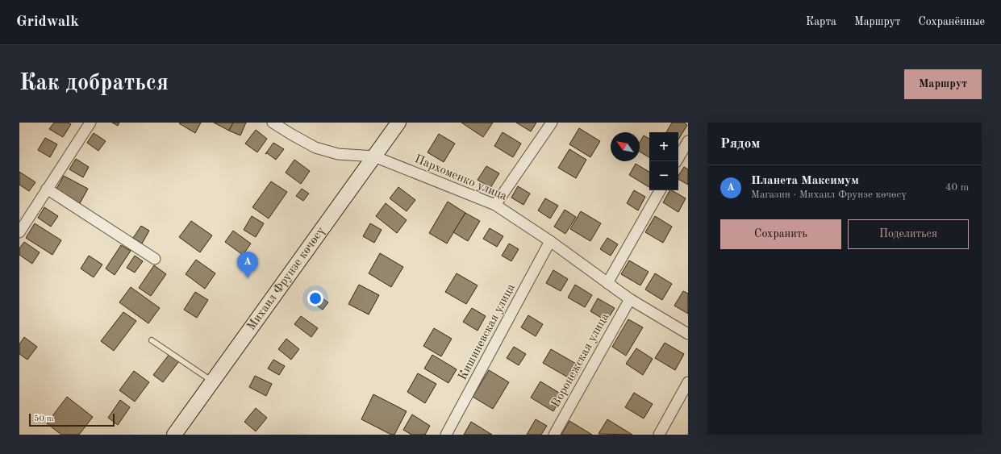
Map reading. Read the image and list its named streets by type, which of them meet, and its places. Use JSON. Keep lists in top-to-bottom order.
{
  "streets": {
    "main road": ["Михаил Фрунзе көчөсү"],
    "street": ["Пархоменко улица", "Кишиневская улица", "Воронежская улица"]
  },
  "crossings": [
    ["Пархоменко улица", "Михаил Фрунзе көчөсү"],
    ["Пархоменко улица", "Кишиневская улица"],
    ["Пархоменко улица", "Воронежская улица"]
  ],
  "scale_bar": "50 m",
  "north": "top left",
  "page": {
    "header": "Gridwalk",
    "nav": ["Карта", "Маршрут", "Сохранённые"],
    "buttons": [
      "Маршрут",
      ["Сохранить", "Поделиться"]
    ],
    "title": "Как добраться",
    "heading": "Рядом",
    "map_buttons": ["+", "−"],
    "list": [
      {
        "mark": "A",
        "name": "Планета Максимум",
        "note": "Магазин · Михаил Фрунзе көчөсү",
        "value": "40 m"
      }
    ],
    "pins": "A",
    "scale": "50 m"
  }
}
